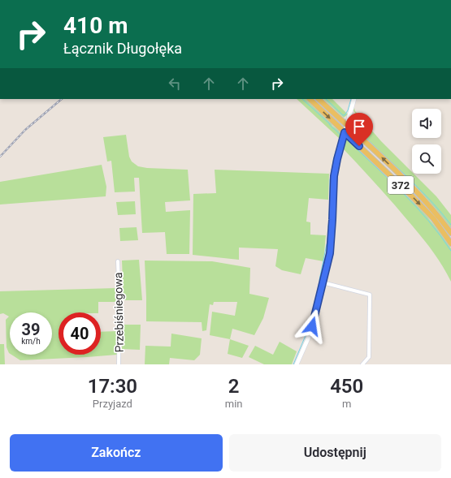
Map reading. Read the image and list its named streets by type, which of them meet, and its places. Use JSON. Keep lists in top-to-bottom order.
{
  "streets": {
    "main road": ["372"],
    "street": ["Przebiśniegowa"]
  },
  "page": {
    "turn": ["410 m", "Łącznik Długołęka"],
    "speed": "39 km/h",
    "limit": "40",
    "eta": [
      "17:30",
      "Przyjazd",
      "2",
      "min",
      "450",
      "m"
    ],
    "buttons": ["Zakończ", "Udostępnij"]
  }
}
